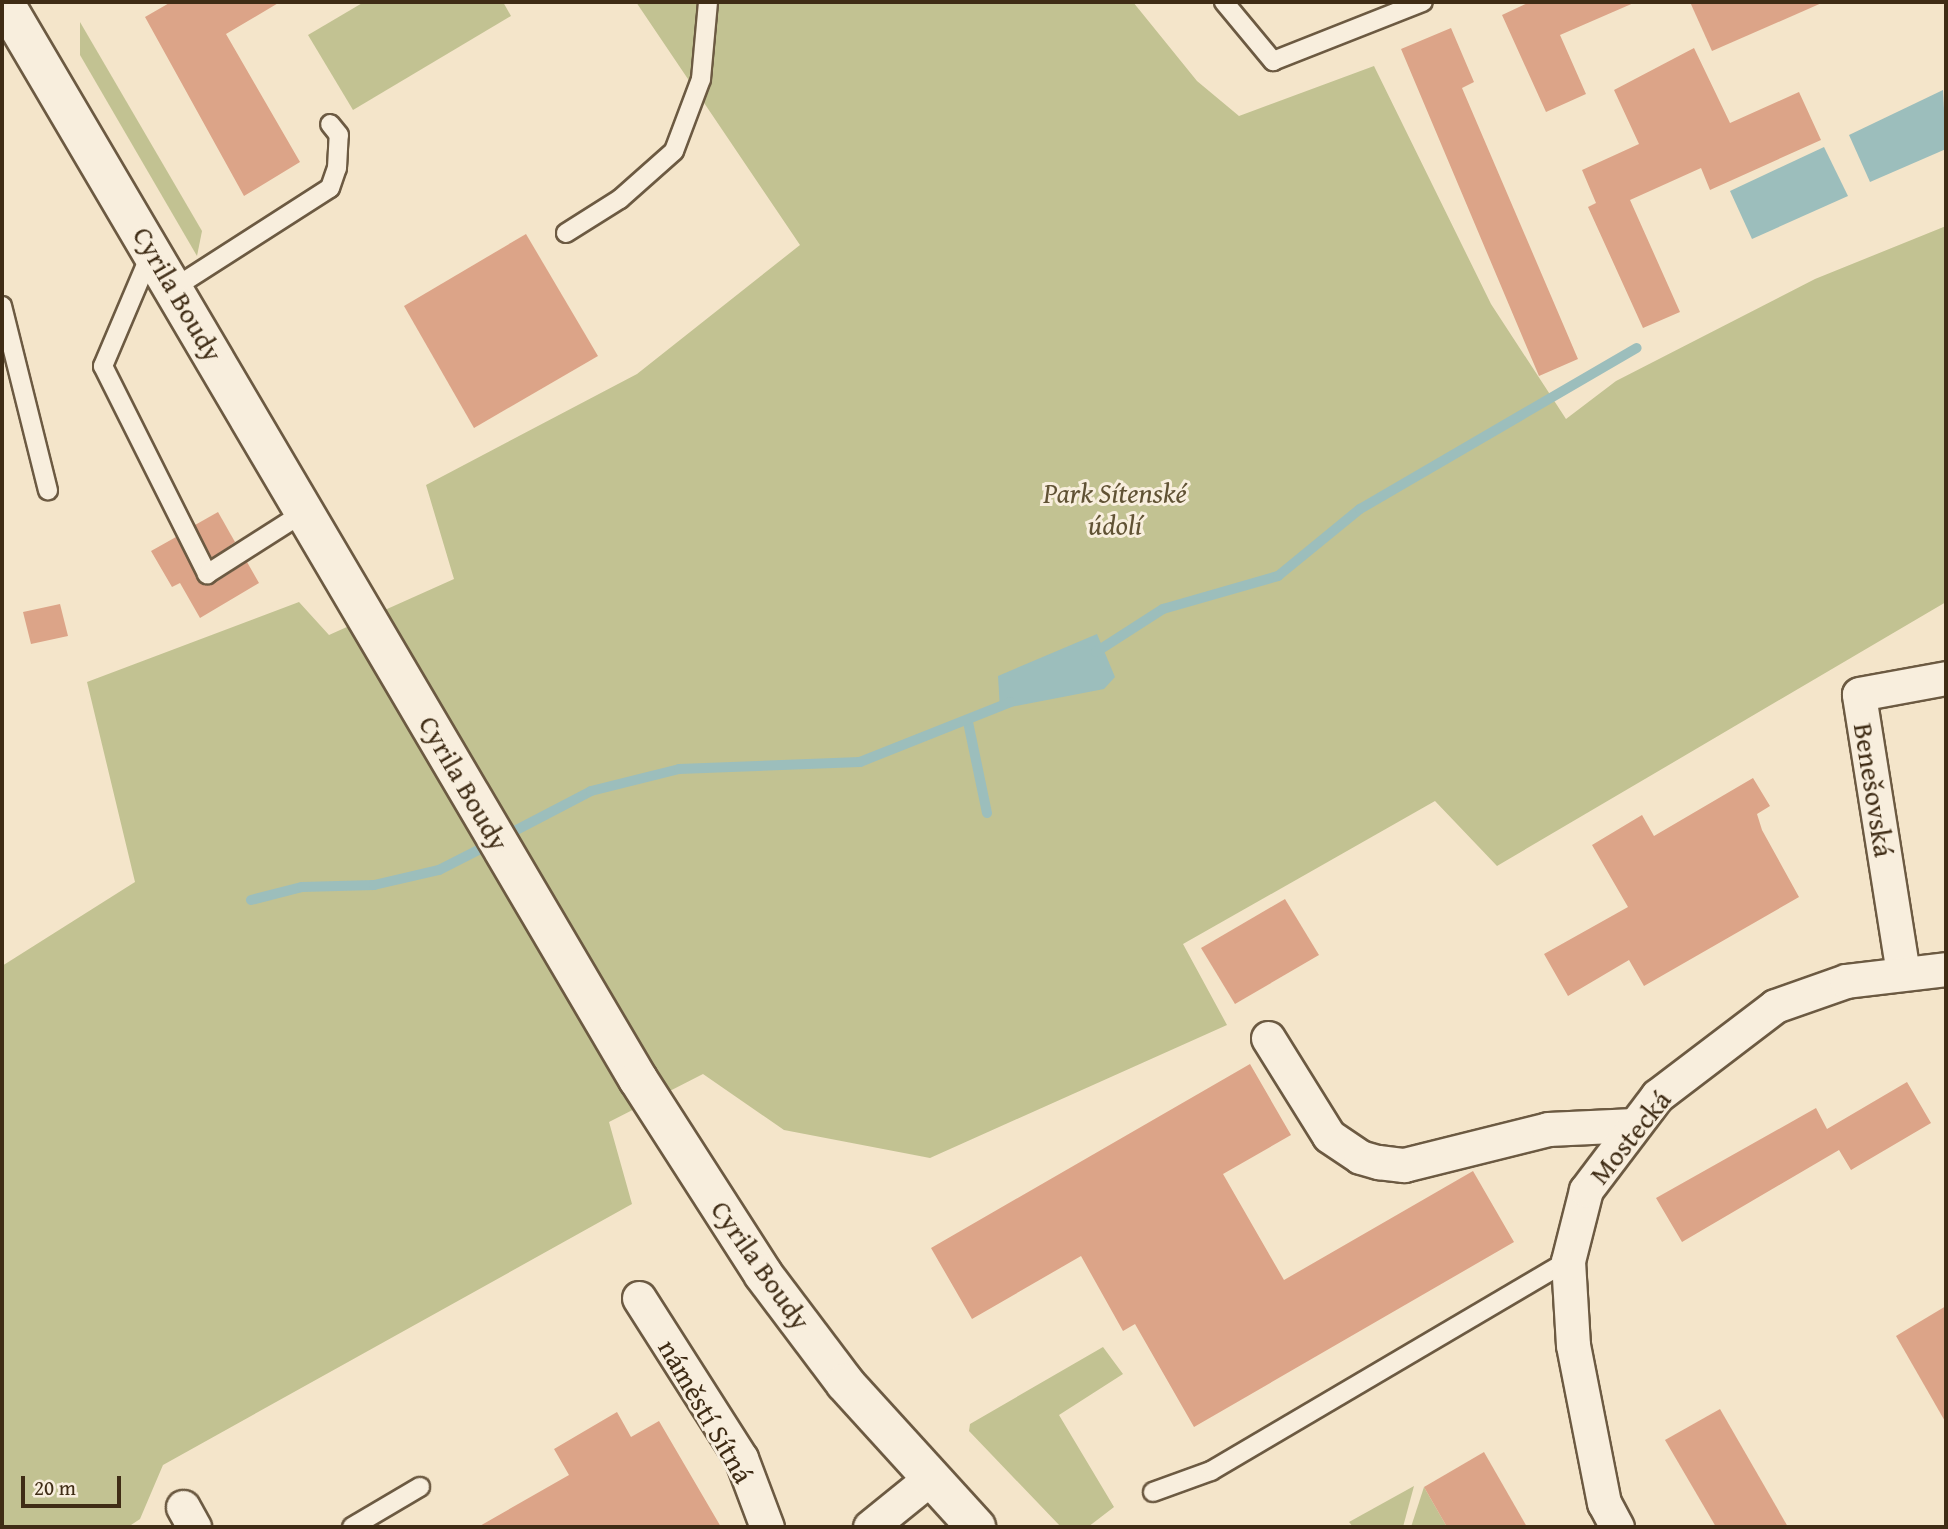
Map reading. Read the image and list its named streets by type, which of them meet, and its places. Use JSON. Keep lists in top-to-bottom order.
{
  "streets": {
    "street": [
      "Cyrila Boudy",
      "Benešovská",
      "Mostecká",
      "náměstí Sítná"
    ]
  },
  "crossings": [
    ["Benešovská", "Mostecká"]
  ],
  "parks": ["Park Sítenské údolí"],
  "scale_bar": "20 m"
}
